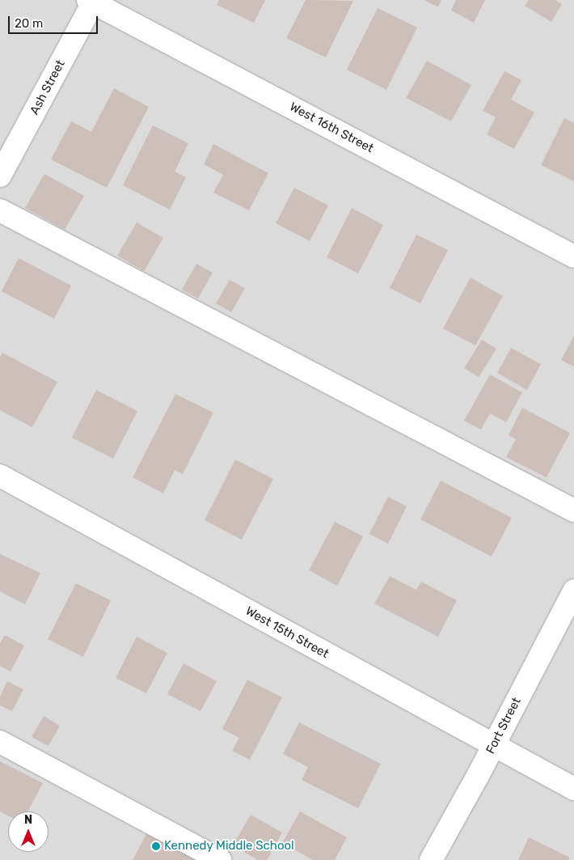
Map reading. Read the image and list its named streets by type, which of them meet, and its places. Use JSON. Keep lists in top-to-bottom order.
{
  "streets": {
    "street": [
      "Ash Street",
      "West 16th Street",
      "West 15th Street",
      "Fort Street"
    ]
  },
  "crossings": [
    ["Ash Street", "West 16th Street"],
    ["West 15th Street", "Fort Street"]
  ],
  "places": ["Kennedy Middle School"],
  "scale_bar": "20 m",
  "north": "top"
}
